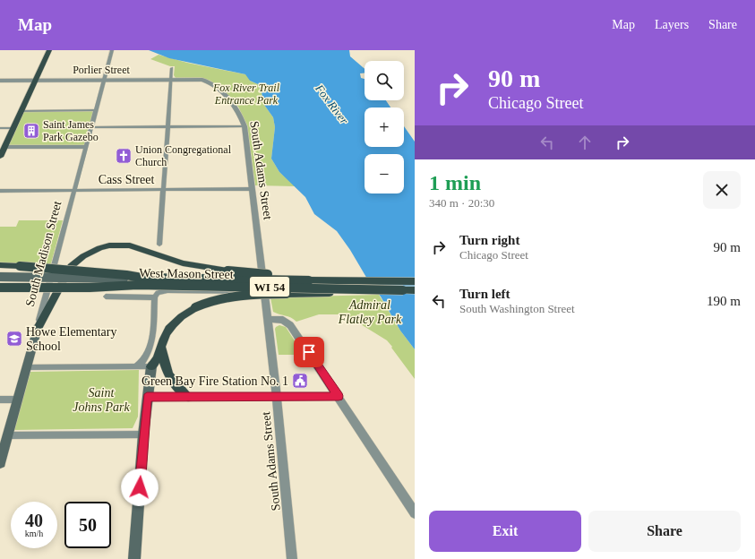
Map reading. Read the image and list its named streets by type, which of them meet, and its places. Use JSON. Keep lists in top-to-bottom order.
{
  "streets": {
    "main road": ["South Madison Street", "West Mason Street", "WI 54"],
    "street": ["Porlier Street", "South Adams Street", "Cass Street"]
  },
  "crossings": [
    ["Porlier Street", "South Adams Street"],
    ["Porlier Street", "South Madison Street"],
    ["South Adams Street", "Cass Street"],
    ["Cass Street", "South Madison Street"],
    ["West Mason Street", "WI 54"]
  ],
  "water": ["Fox River"],
  "parks": ["Fox River Trail Entrance Park", "Admiral Flatley Park", "Saint Johns Park"],
  "places": {
    "building": ["Saint James Park Gazebo"],
    "church": ["Union Congregational Church"],
    "school or university": ["Howe Elementary School"],
    "public building": ["Green Bay Fire Station No. 1"]
  },
  "page": {
    "header": "Map",
    "nav": ["Map", "Layers", "Share"],
    "turn": ["90 m", "Chicago Street"],
    "map_buttons": ["+", "−"],
    "heading": ["1 min", "340 m · 20:30"],
    "list": [
      {
        "name": "Turn right",
        "note": "Chicago Street",
        "value": "90 m"
      },
      {
        "name": "Turn left",
        "note": "South Washington Street",
        "value": "190 m"
      }
    ],
    "speed": "40 km/h",
    "limit": "50",
    "buttons": ["Exit", "Share"]
  }
}
